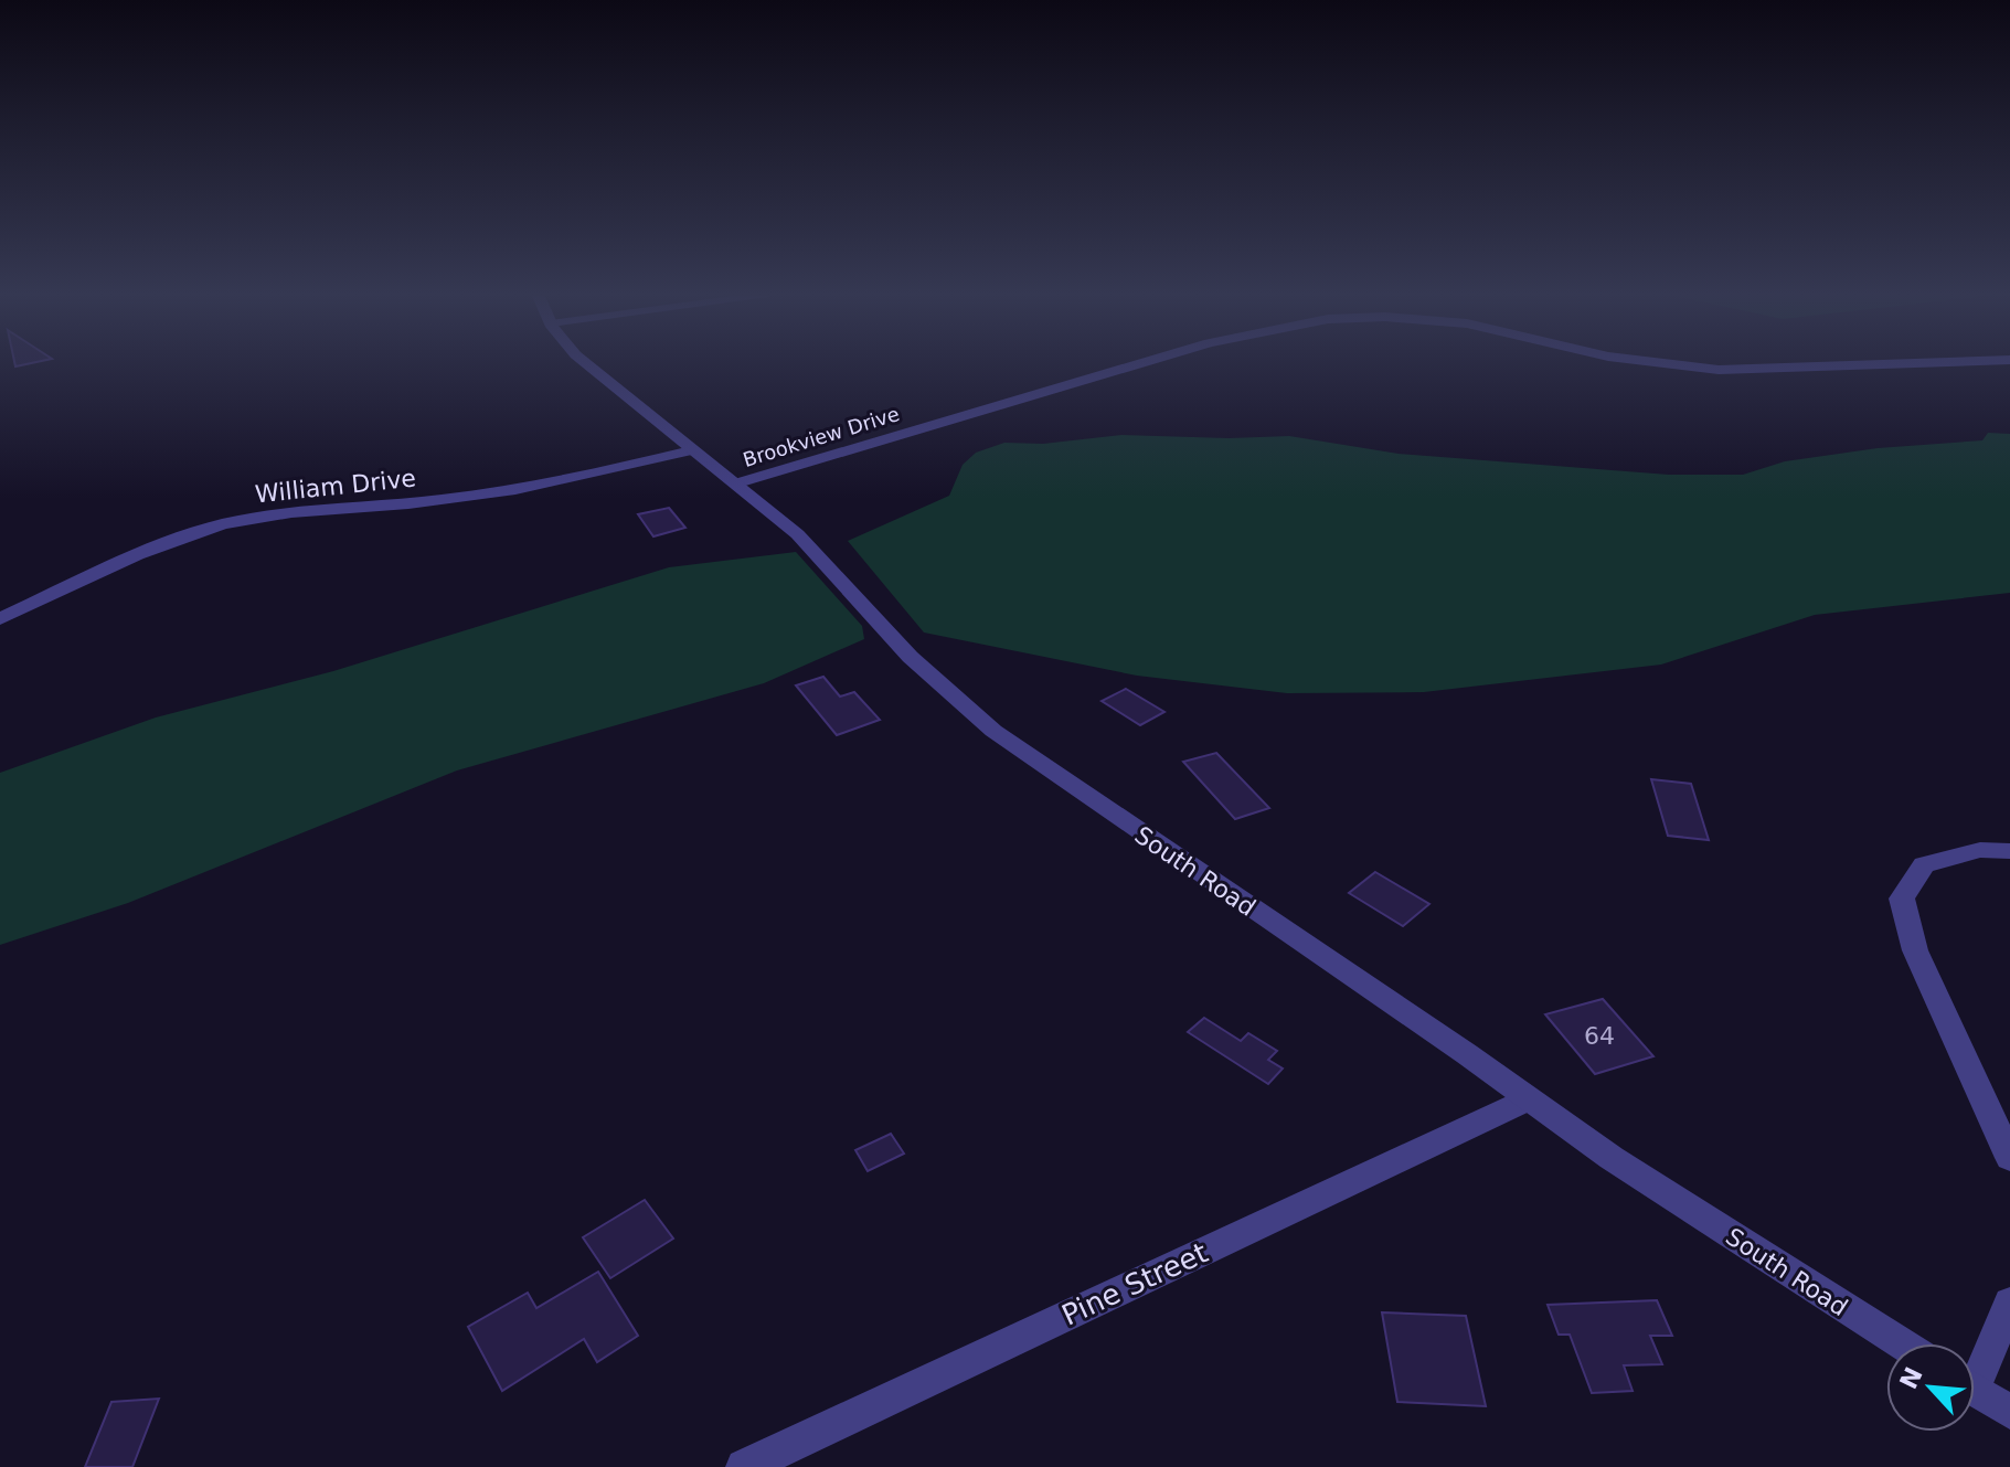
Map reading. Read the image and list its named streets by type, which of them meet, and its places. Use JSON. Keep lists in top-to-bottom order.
{
  "streets": {
    "street": [
      "Brookview Drive",
      "William Drive",
      "South Road",
      "Pine Street"
    ]
  },
  "crossings": [
    ["Brookview Drive", "South Road"],
    ["William Drive", "South Road"],
    ["South Road", "Pine Street"]
  ],
  "house_numbers": ["64"],
  "north": "top left"
}
